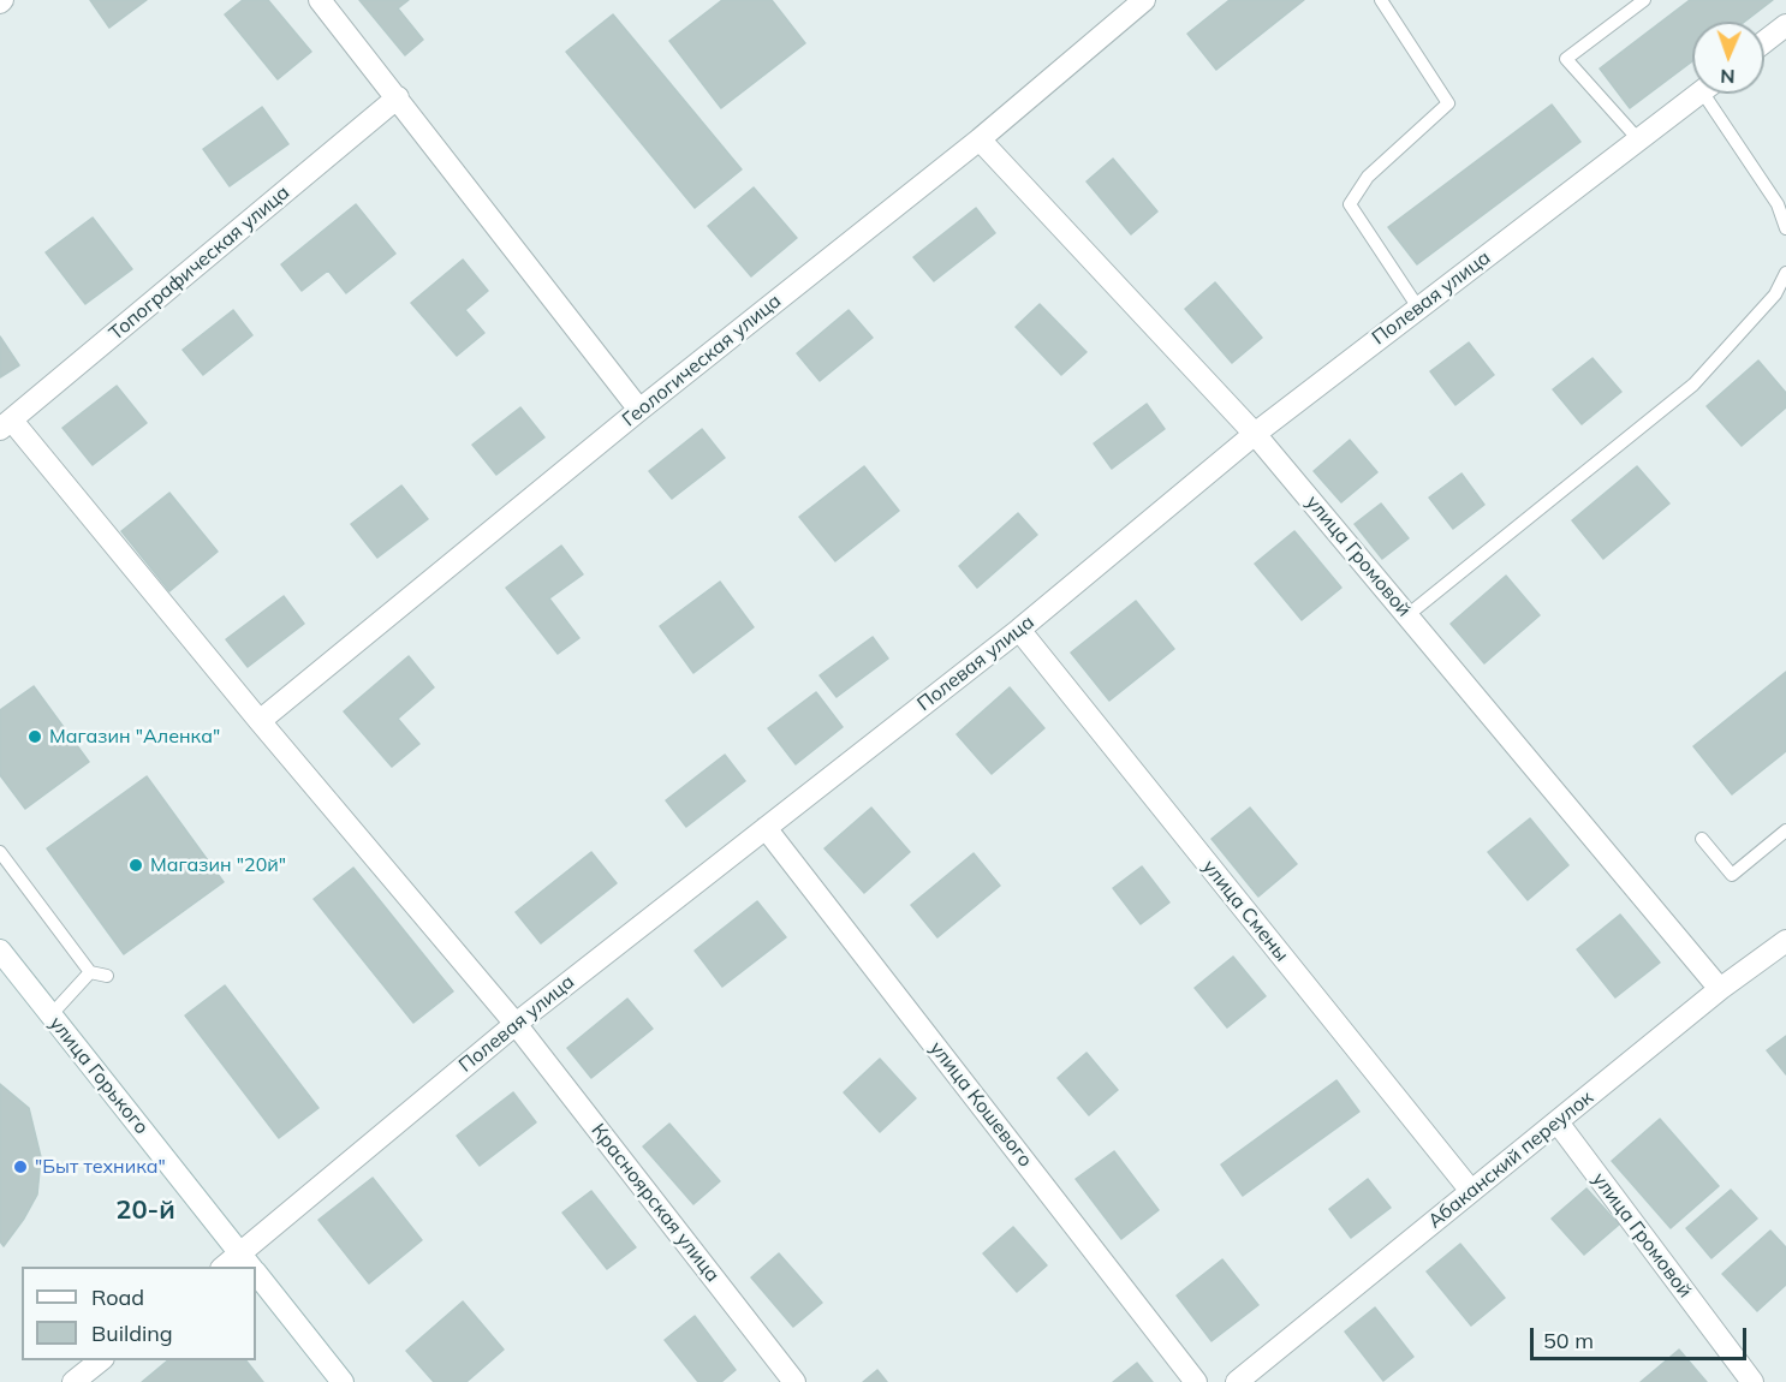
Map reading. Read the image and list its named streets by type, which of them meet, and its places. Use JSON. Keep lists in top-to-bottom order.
{
  "streets": {
    "street": [
      "Топографическая улица",
      "Полевая улица",
      "Геологическая улица",
      "улица Громовой",
      "улица Смены",
      "улица Горького",
      "улица Кошевого",
      "Абаканский переулок",
      "Красноярская улица"
    ]
  },
  "crossings": [
    ["Топографическая улица", "Красноярская улица"],
    ["Полевая улица", "улица Громовой"],
    ["Полевая улица", "улица Смены"],
    ["Полевая улица", "улица Горького"],
    ["Полевая улица", "улица Кошевого"],
    ["Полевая улица", "Красноярская улица"],
    ["Геологическая улица", "улица Громовой"],
    ["Геологическая улица", "Красноярская улица"],
    ["улица Громовой", "Абаканский переулок"],
    ["улица Смены", "Абаканский переулок"]
  ],
  "districts": ["20-й"],
  "places": ["Магазин \"Аленка\"", "Магазин \"20й\"", "\"Быт техника\""],
  "legend": ["Road", "Building"],
  "scale_bar": "50 m",
  "north": "bottom"
}
